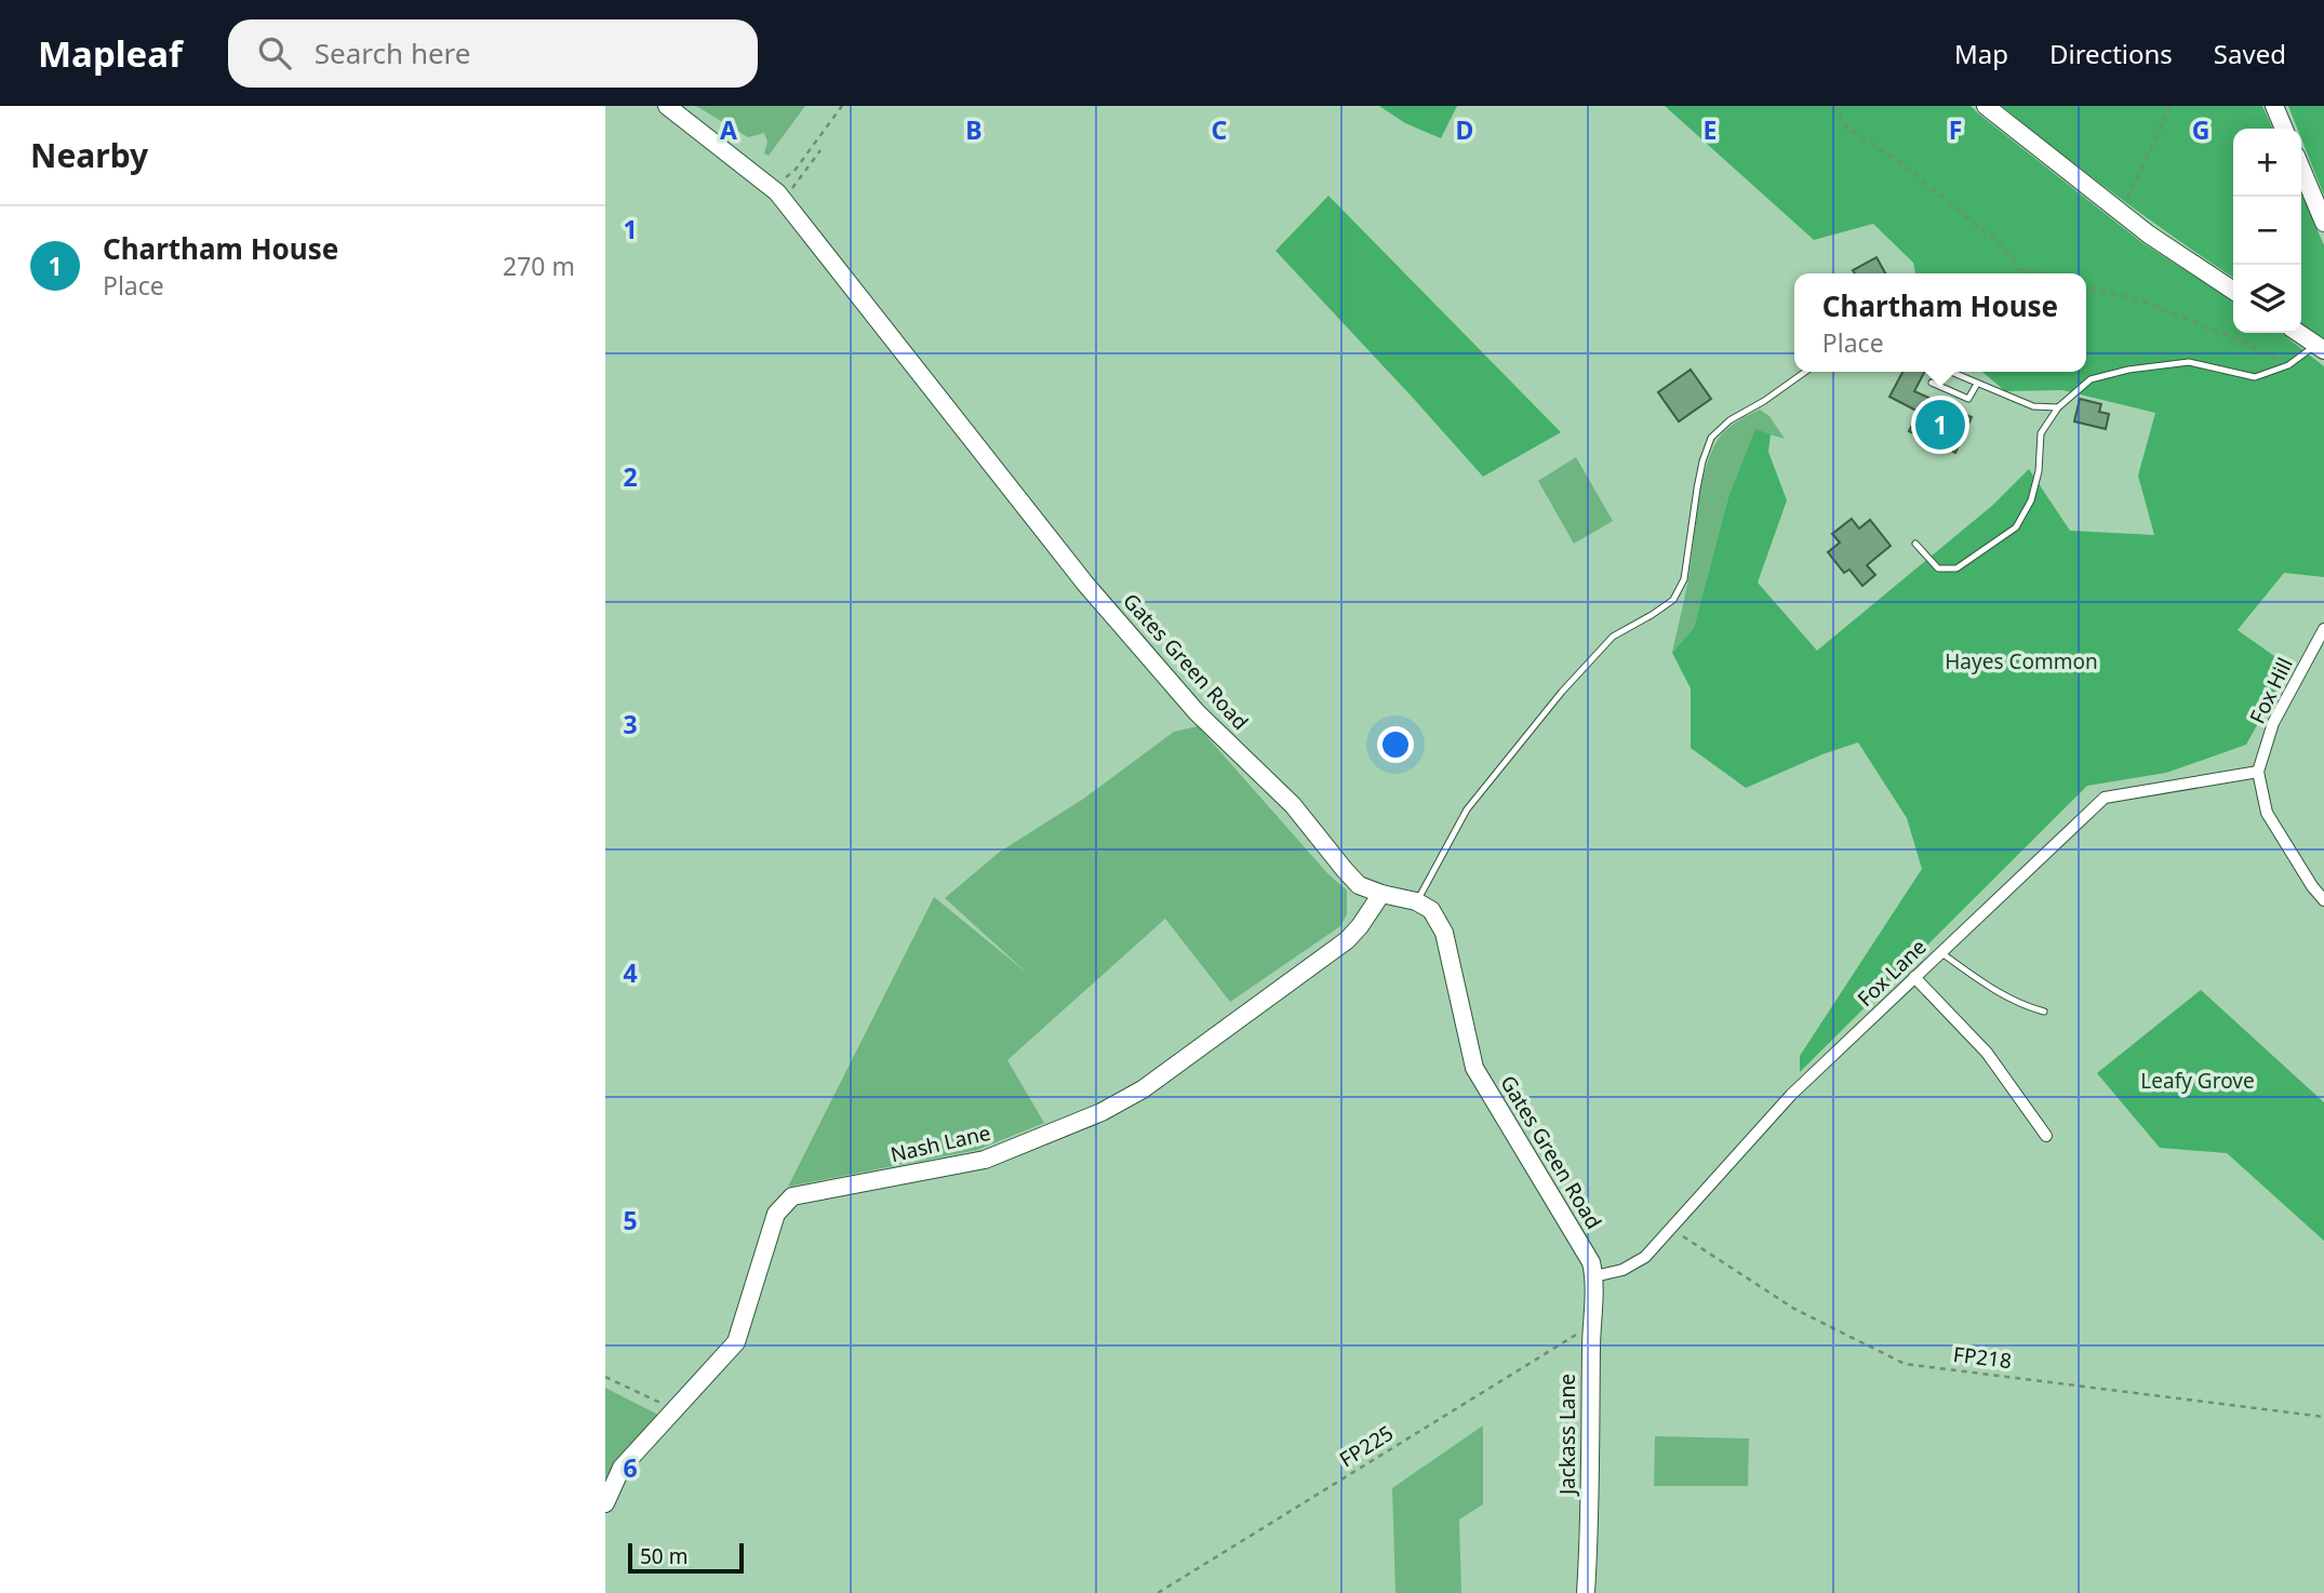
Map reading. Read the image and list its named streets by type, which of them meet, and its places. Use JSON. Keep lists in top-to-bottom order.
{
  "streets": {
    "street": [
      "Gates Green Road",
      "Fox Hill",
      "Fox Lane",
      "Nash Lane",
      "Jackass Lane"
    ],
    "path": ["FP218", "FP225"]
  },
  "crossings": [
    ["Gates Green Road", "Fox Lane"],
    ["Gates Green Road", "Nash Lane"],
    ["Gates Green Road", "Jackass Lane"],
    ["Fox Hill", "Fox Lane"],
    ["Fox Lane", "FP218"],
    ["Fox Lane", "Jackass Lane"],
    ["Jackass Lane", "FP225"]
  ],
  "parks": ["Hayes Common", "Leafy Grove"],
  "scale_bar": "50 m",
  "page": {
    "header": "Mapleaf",
    "search": "Search here",
    "nav": ["Map", "Directions", "Saved"],
    "heading": "Nearby",
    "map_buttons": ["+", "−"],
    "list": [
      {
        "mark": "1",
        "name": "Chartham House",
        "note": "Place",
        "value": "270 m"
      }
    ],
    "popup": ["Chartham House", "Place"],
    "pins": "1",
    "scale": "50 m"
  },
  "grid": {
    "columns": [
      "A",
      "B",
      "C",
      "D",
      "E",
      "F",
      "G"
    ],
    "rows": [
      "1",
      "2",
      "3",
      "4",
      "5",
      "6"
    ]
  }
}
